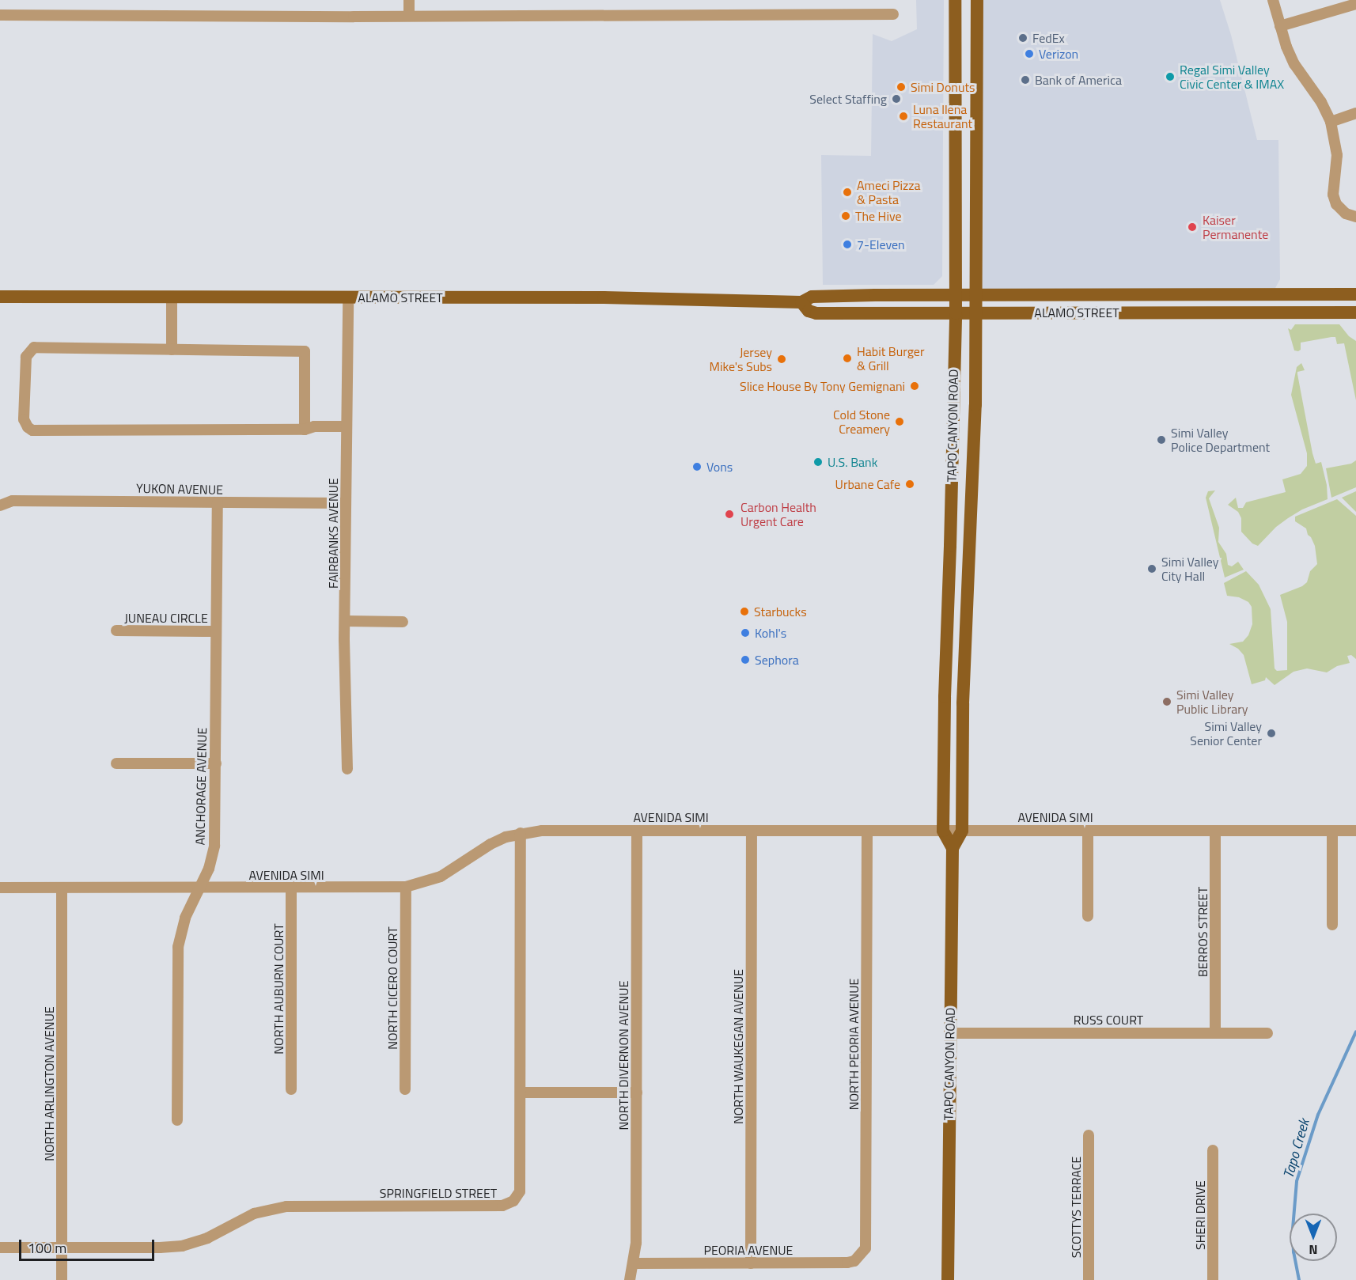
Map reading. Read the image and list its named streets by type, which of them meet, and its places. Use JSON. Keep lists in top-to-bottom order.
{
  "streets": {
    "main road": ["ALAMO STREET", "TAPO CANYON ROAD"],
    "street": [
      "YUKON AVENUE",
      "FAIRBANKS AVENUE",
      "JUNEAU CIRCLE",
      "ANCHORAGE AVENUE",
      "AVENIDA SIMI",
      "BERROS STREET",
      "NORTH CICERO COURT",
      "NORTH AUBURN COURT",
      "RUSS COURT",
      "NORTH PEORIA AVENUE",
      "NORTH WAUKEGAN AVENUE",
      "NORTH DIVERNON AVENUE",
      "NORTH ARLINGTON AVENUE",
      "SPRINGFIELD STREET",
      "SCOTTYS TERRACE",
      "SHERI DRIVE",
      "PEORIA AVENUE"
    ]
  },
  "crossings": [
    ["ALAMO STREET", "TAPO CANYON ROAD"],
    ["ALAMO STREET", "FAIRBANKS AVENUE"],
    ["TAPO CANYON ROAD", "AVENIDA SIMI"],
    ["TAPO CANYON ROAD", "RUSS COURT"],
    ["YUKON AVENUE", "FAIRBANKS AVENUE"],
    ["YUKON AVENUE", "ANCHORAGE AVENUE"],
    ["JUNEAU CIRCLE", "ANCHORAGE AVENUE"],
    ["ANCHORAGE AVENUE", "AVENIDA SIMI"],
    ["AVENIDA SIMI", "BERROS STREET"],
    ["AVENIDA SIMI", "NORTH CICERO COURT"],
    ["AVENIDA SIMI", "NORTH AUBURN COURT"],
    ["AVENIDA SIMI", "NORTH PEORIA AVENUE"],
    ["AVENIDA SIMI", "NORTH WAUKEGAN AVENUE"],
    ["AVENIDA SIMI", "NORTH DIVERNON AVENUE"],
    ["AVENIDA SIMI", "NORTH ARLINGTON AVENUE"],
    ["AVENIDA SIMI", "SPRINGFIELD STREET"],
    ["BERROS STREET", "RUSS COURT"],
    ["NORTH PEORIA AVENUE", "PEORIA AVENUE"],
    ["NORTH WAUKEGAN AVENUE", "PEORIA AVENUE"],
    ["NORTH DIVERNON AVENUE", "PEORIA AVENUE"],
    ["NORTH ARLINGTON AVENUE", "SPRINGFIELD STREET"]
  ],
  "water": ["Tapo Creek"],
  "places": [
    "FedEx",
    "Verizon",
    "Regal Simi Valley Civic Center & IMAX",
    "Bank of America",
    "Simi Donuts",
    "Select Staffing",
    "Luna llena Restaurant",
    "Ameci Pizza & Pasta",
    "The Hive",
    "Kaiser Permanente",
    "7-Eleven",
    "Habit Burger & Grill",
    "Jersey Mike's Subs",
    "Slice House By Tony Gemignani",
    "Cold Stone Creamery",
    "Simi Valley Police Department",
    "U.S. Bank",
    "Vons",
    "Urbane Cafe",
    "Carbon Health Urgent Care",
    "Simi Valley City Hall",
    "Starbucks",
    "Kohl's",
    "Sephora",
    "Simi Valley Public Library",
    "Simi Valley Senior Center"
  ],
  "scale_bar": "100 m",
  "north": "bottom"
}
